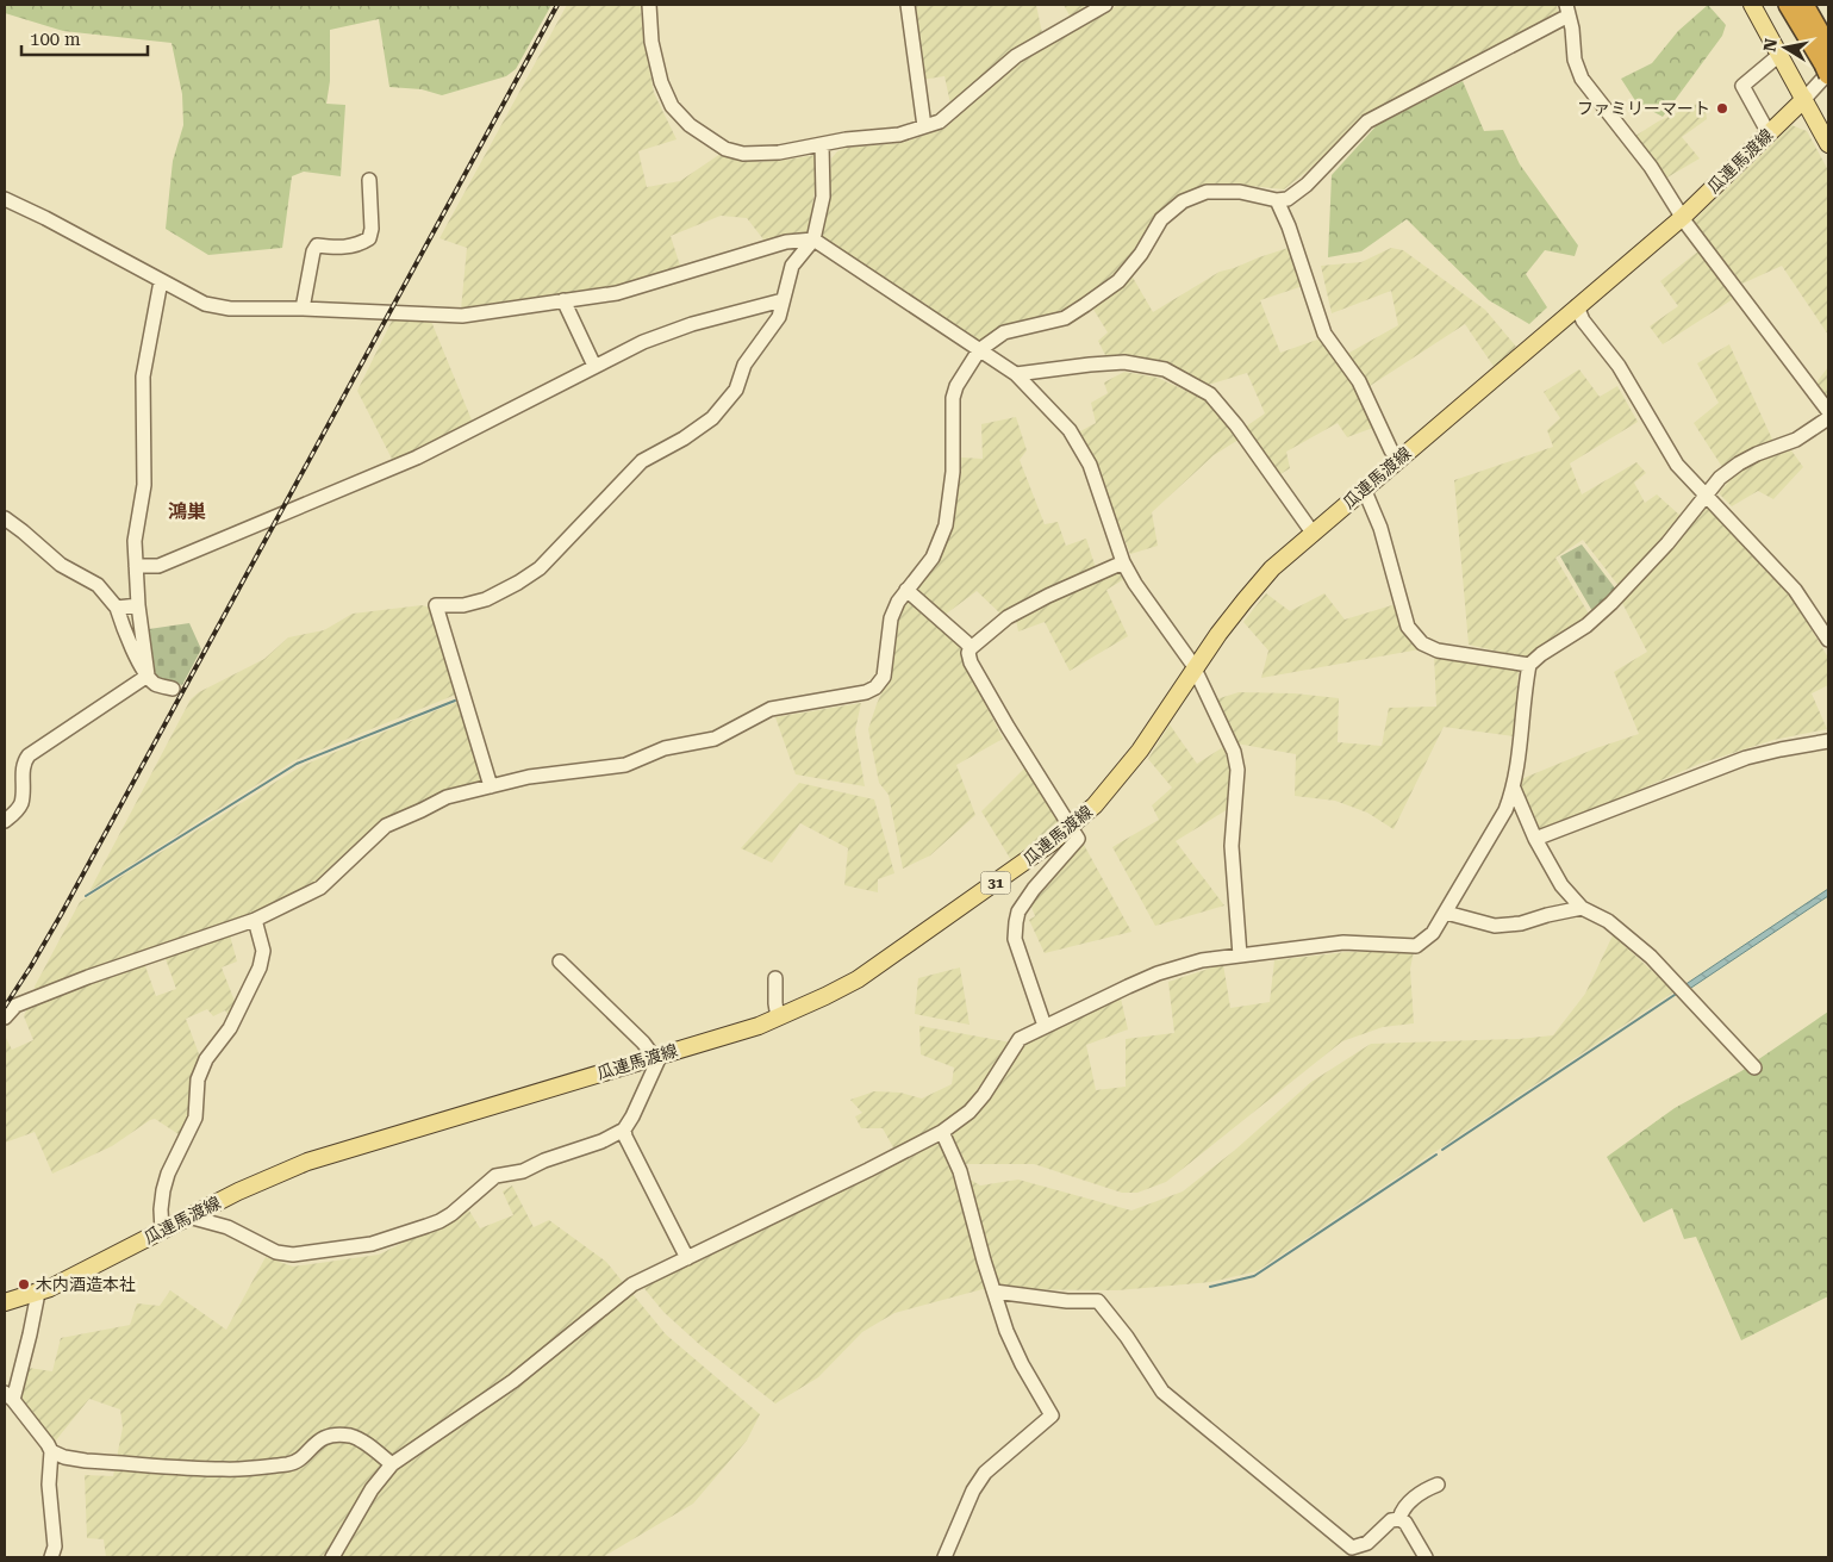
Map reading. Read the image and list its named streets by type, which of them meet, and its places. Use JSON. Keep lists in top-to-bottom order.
{
  "streets": {
    "main road": ["瓜連馬渡線", "31"]
  },
  "districts": ["鴻巣"],
  "places": ["ファミリーマート", "木内酒造本社"],
  "scale_bar": "100 m",
  "north": "left"
}
